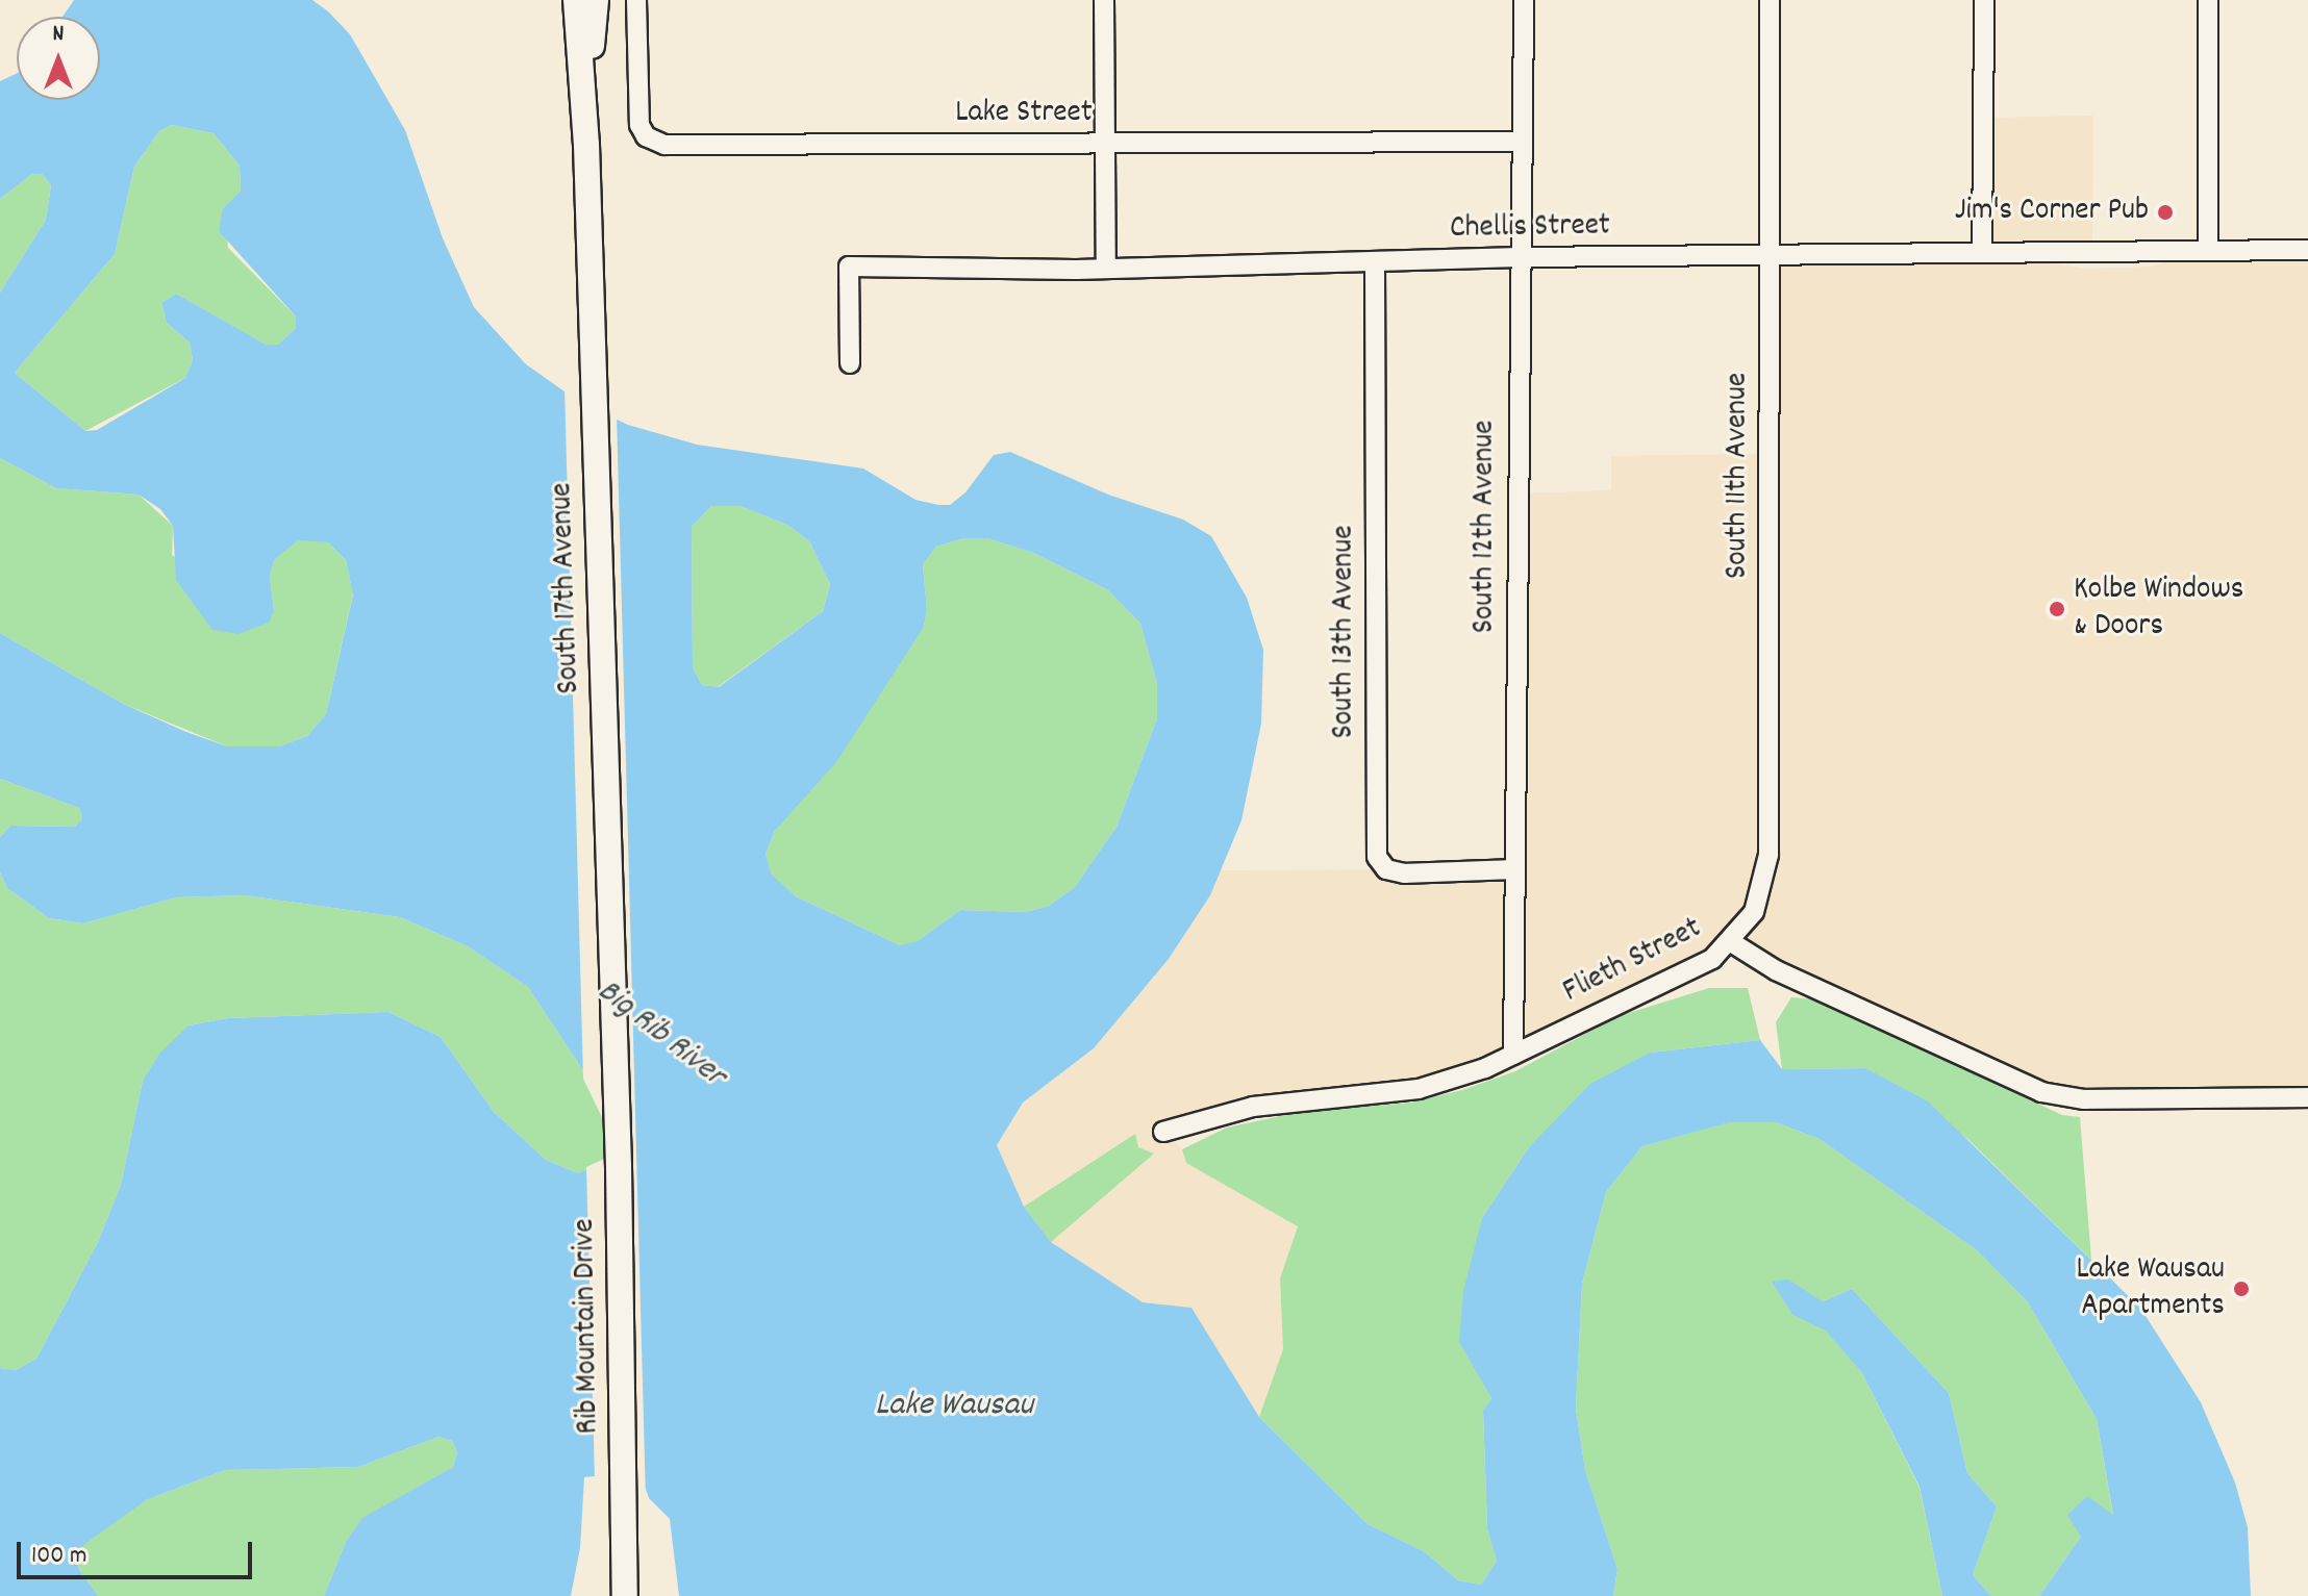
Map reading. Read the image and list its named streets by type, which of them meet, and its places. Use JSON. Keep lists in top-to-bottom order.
{
  "streets": {
    "main road": ["South 17th Avenue", "Rib Mountain Drive"],
    "street": [
      "Lake Street",
      "Chellis Street",
      "South 11th Avenue",
      "South 12th Avenue",
      "South 13th Avenue",
      "Flieth Street"
    ]
  },
  "crossings": [
    ["Lake Street", "South 12th Avenue"],
    ["Chellis Street", "South 11th Avenue"],
    ["Chellis Street", "South 12th Avenue"],
    ["Chellis Street", "South 13th Avenue"],
    ["South 11th Avenue", "Flieth Street"],
    ["South 12th Avenue", "South 13th Avenue"],
    ["South 12th Avenue", "Flieth Street"],
    ["South 17th Avenue", "Rib Mountain Drive"]
  ],
  "water": ["Big Rib River", "Lake Wausau"],
  "places": ["Jim's Corner Pub", "Kolbe Windows & Doors", "Lake Wausau Apartments"],
  "scale_bar": "100 m",
  "north": "top"
}
